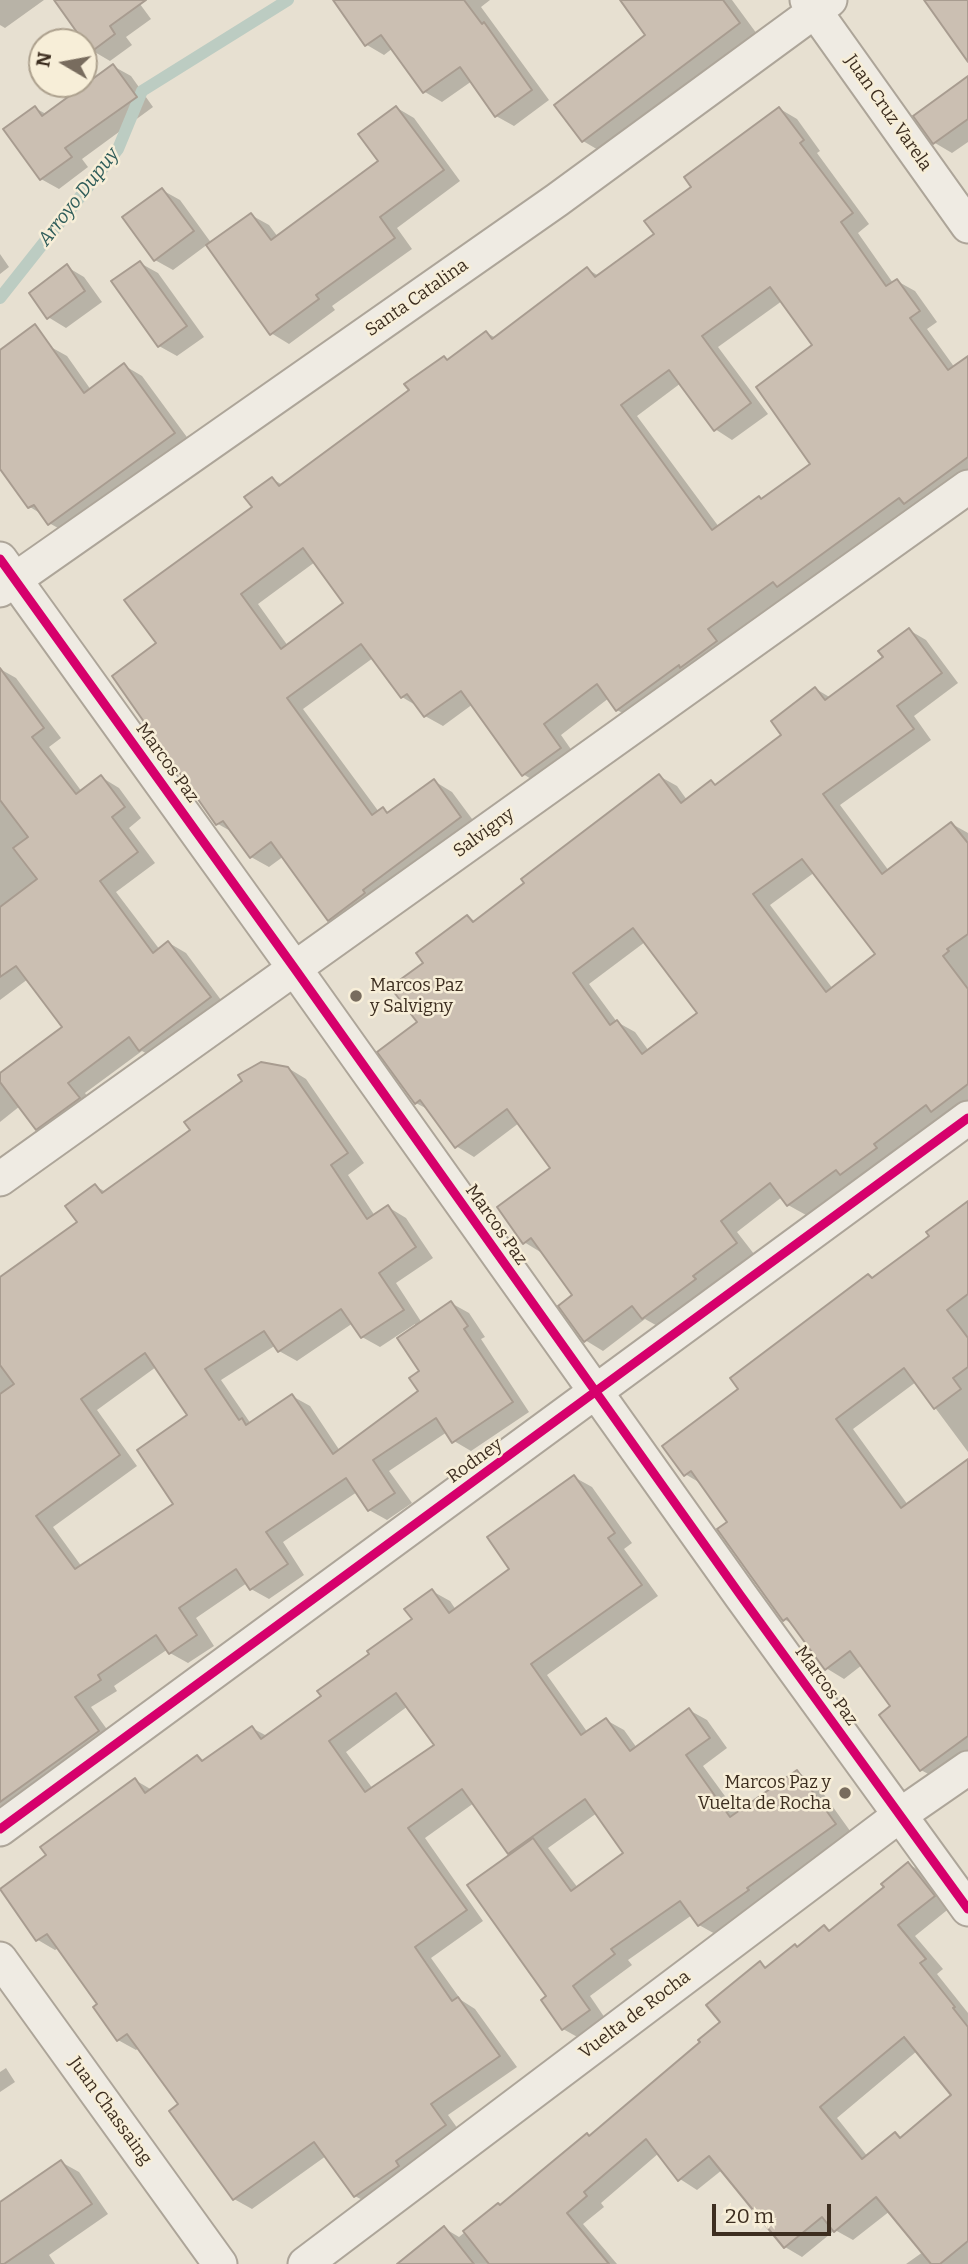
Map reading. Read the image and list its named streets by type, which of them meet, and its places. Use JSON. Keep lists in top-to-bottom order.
{
  "streets": {
    "street": [
      "Juan Cruz Varela",
      "Santa Catalina",
      "Marcos Paz",
      "Salvigny",
      "Rodney",
      "Vuelta de Rocha",
      "Juan Chassaing"
    ]
  },
  "crossings": [
    ["Juan Cruz Varela", "Santa Catalina"],
    ["Santa Catalina", "Marcos Paz"],
    ["Marcos Paz", "Salvigny"],
    ["Marcos Paz", "Rodney"],
    ["Marcos Paz", "Vuelta de Rocha"]
  ],
  "water": ["Arroyo Dupuy"],
  "places": ["Marcos Paz y Salvigny", "Marcos Paz y Vuelta de Rocha"],
  "scale_bar": "20 m",
  "north": "left"
}
